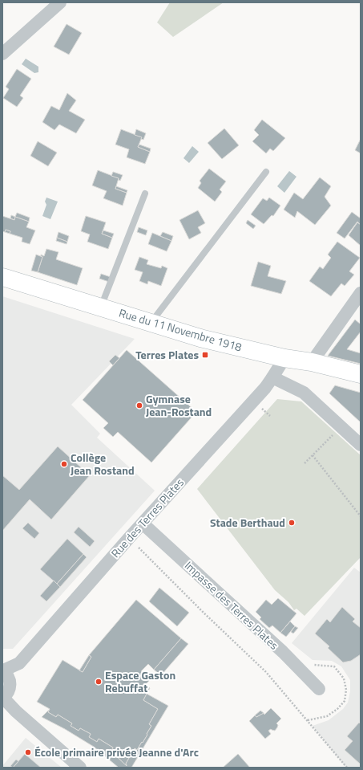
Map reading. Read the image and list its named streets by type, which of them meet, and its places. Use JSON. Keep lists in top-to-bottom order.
{
  "streets": {
    "main road": ["Rue du 11 Novembre 1918"],
    "street": ["Rue des Terres Plates", "Impasse des Terres Plates"]
  },
  "crossings": [
    ["Rue du 11 Novembre 1918", "Rue des Terres Plates"],
    ["Rue des Terres Plates", "Impasse des Terres Plates"]
  ],
  "places": {
    "transit": ["Terres Plates"],
    "other": [
      "Gymnase Jean-Rostand",
      "Collège Jean Rostand",
      "Stade Berthaud",
      "Espace Gaston Rebuffat",
      "École primaire privée Jeanne d'Arc"
    ]
  }
}
